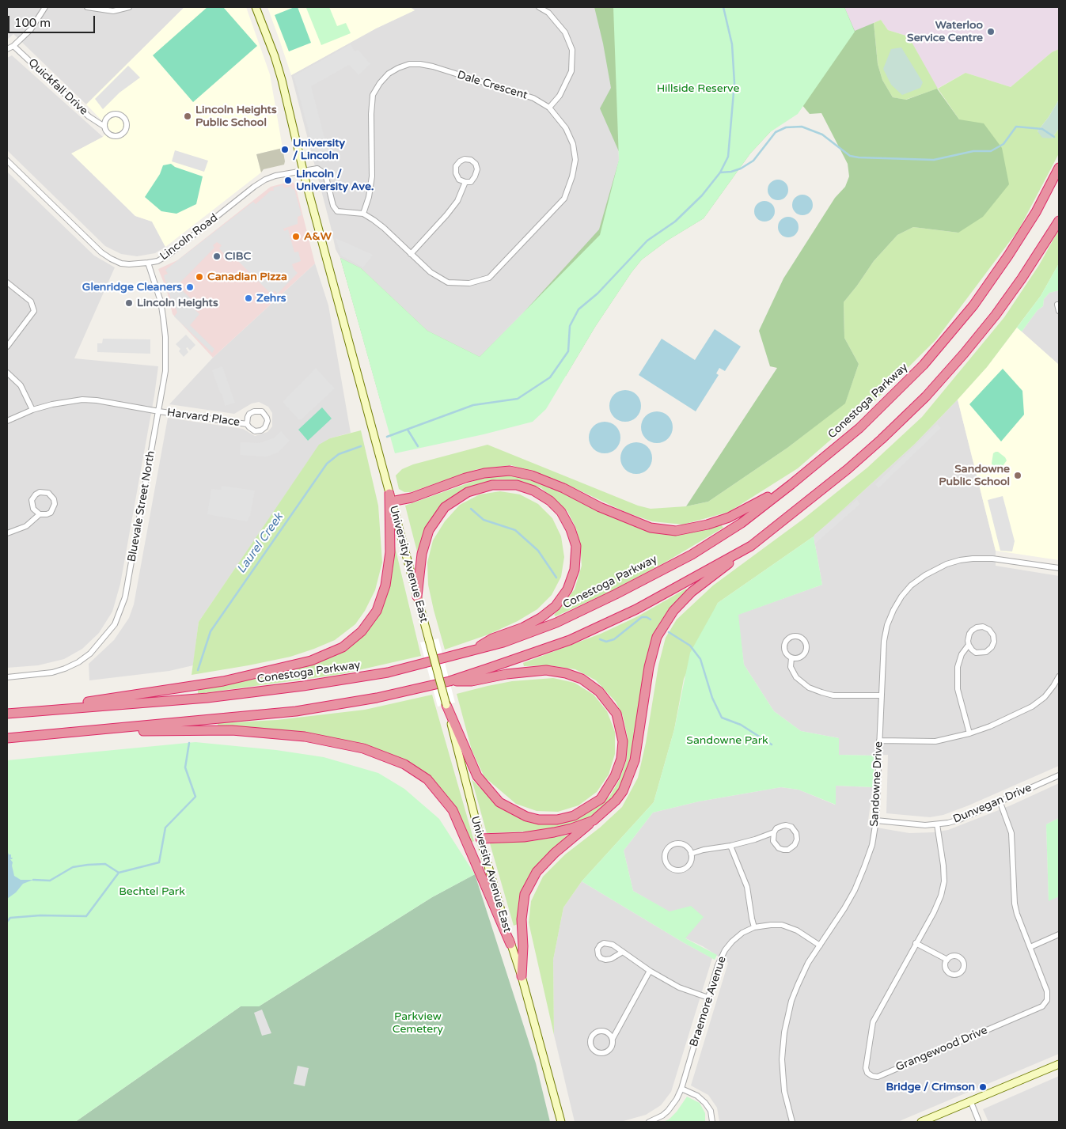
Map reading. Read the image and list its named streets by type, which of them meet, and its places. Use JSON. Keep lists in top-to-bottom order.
{
  "streets": {
    "highway": ["Conestoga Parkway"],
    "main road": ["University Avenue East"],
    "street": [
      "Dale Crescent",
      "Quickfall Drive",
      "Lincoln Road",
      "Harvard Place",
      "Bluevale Street North",
      "Sandowne Drive",
      "Dunvegan Drive",
      "Braemore Avenue",
      "Grangewood Drive"
    ]
  },
  "crossings": [
    ["Dale Crescent", "Lincoln Road"],
    ["Dale Crescent", "University Avenue East"],
    ["Lincoln Road", "Bluevale Street North"],
    ["Lincoln Road", "University Avenue East"],
    ["Harvard Place", "Bluevale Street North"],
    ["Sandowne Drive", "Dunvegan Drive"],
    ["Sandowne Drive", "Braemore Avenue"],
    ["Dunvegan Drive", "Grangewood Drive"]
  ],
  "water": ["Laurel Creek"],
  "parks": [
    "Hillside Reserve",
    "Sandowne Park",
    "Bechtel Park",
    "Parkview Cemetery"
  ],
  "places": [
    "Waterloo Service Centre",
    "Lincoln Heights Public School",
    "University / Lincoln",
    "Lincoln / University Ave.",
    "A&W",
    "CIBC",
    "Canadian Pizza",
    "Glenridge Cleaners",
    "Zehrs",
    "Lincoln Heights",
    "Sandowne Public School",
    "Bridge / Crimson"
  ],
  "scale_bar": "100 m"
}
